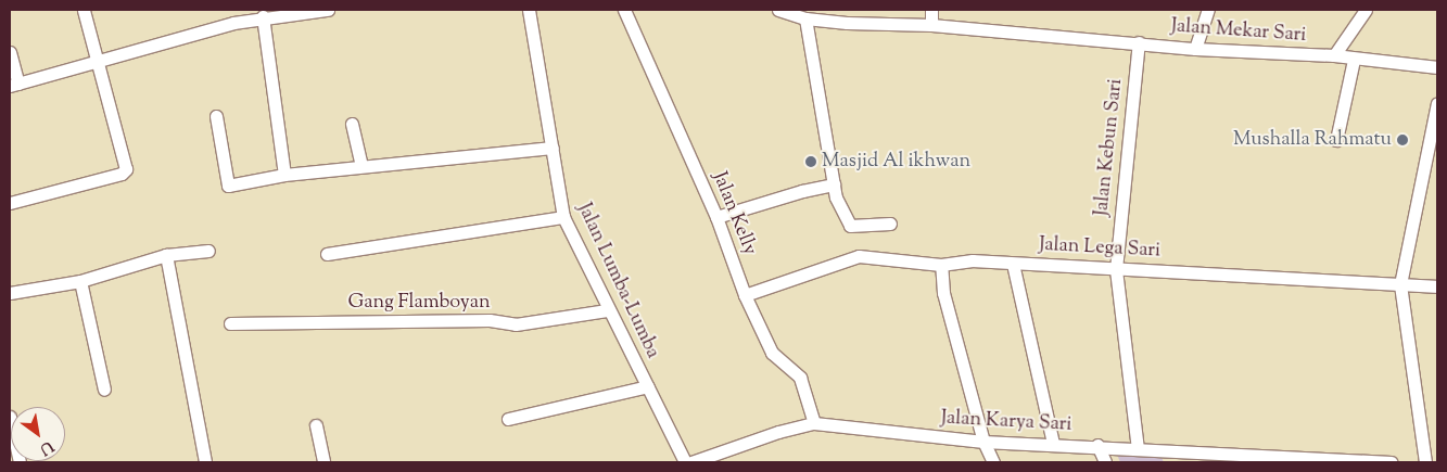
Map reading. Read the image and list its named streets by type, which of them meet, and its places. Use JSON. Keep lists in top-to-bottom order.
{
  "streets": {
    "street": [
      "Jalan Mekar Sari",
      "Jalan Kebun Sari",
      "Jalan Kelly",
      "Jalan Lega Sari",
      "Jalan Lumba-Lumba",
      "Gang Flamboyan",
      "Jalan Karya Sari"
    ]
  },
  "crossings": [
    ["Jalan Mekar Sari", "Jalan Kebun Sari"],
    ["Jalan Kebun Sari", "Jalan Lega Sari"],
    ["Jalan Kebun Sari", "Jalan Karya Sari"],
    ["Jalan Kelly", "Jalan Lega Sari"],
    ["Jalan Kelly", "Jalan Karya Sari"],
    ["Jalan Lumba-Lumba", "Gang Flamboyan"]
  ],
  "places": ["Mushalla Rahmatu", "Masjid Al ikhwan"],
  "north": "bottom right"
}
